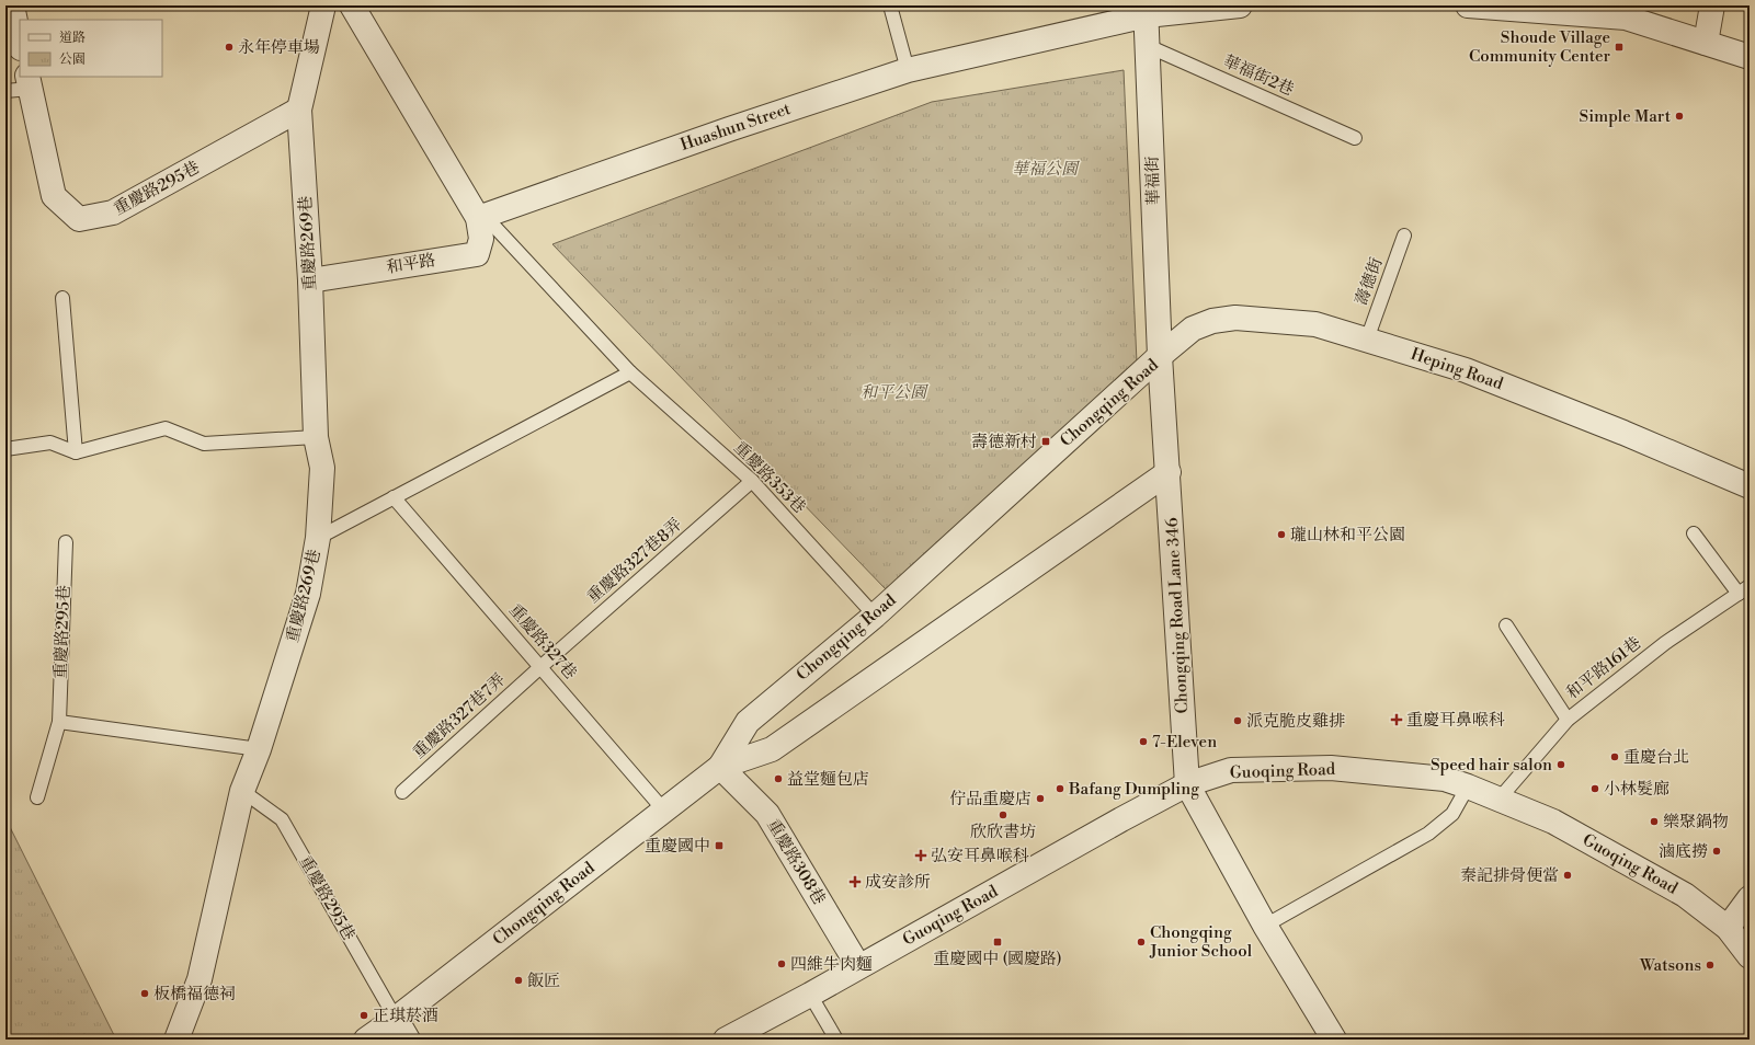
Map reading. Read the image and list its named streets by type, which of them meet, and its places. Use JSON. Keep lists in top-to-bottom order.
{
  "streets": {
    "street": [
      "Huashun Street",
      "華福街",
      "重慶路295巷",
      "重慶路269巷",
      "和平路",
      "Heping Road",
      "Chongqing Road",
      "Chongqing Road Lane 346",
      "Guoqing Road",
      "重慶路308巷"
    ],
    "lane": [
      "華福街2巷",
      "壽德街",
      "重慶路353巷",
      "重慶路327巷8弄",
      "重慶路327巷",
      "和平路161巷",
      "重慶路327巷7弄"
    ]
  },
  "crossings": [
    ["華福街2巷", "華福街"],
    ["Huashun Street", "華福街"],
    ["Huashun Street", "和平路"],
    ["Huashun Street", "重慶路353巷"],
    ["華福街", "Heping Road"],
    ["華福街", "Chongqing Road"],
    ["重慶路295巷", "重慶路269巷"],
    ["重慶路295巷", "Chongqing Road"],
    ["重慶路269巷", "和平路"],
    ["和平路", "重慶路353巷"],
    ["壽德街", "Heping Road"],
    ["Heping Road", "Chongqing Road"],
    ["Chongqing Road", "重慶路353巷"],
    ["Chongqing Road", "Chongqing Road Lane 346"],
    ["Chongqing Road", "重慶路327巷"],
    ["Chongqing Road", "重慶路308巷"],
    ["重慶路353巷", "重慶路327巷8弄"],
    ["重慶路327巷8弄", "重慶路327巷"],
    ["重慶路327巷8弄", "重慶路327巷7弄"],
    ["Chongqing Road Lane 346", "Guoqing Road"],
    ["重慶路327巷", "重慶路327巷7弄"],
    ["和平路161巷", "Guoqing Road"],
    ["Guoqing Road", "重慶路308巷"]
  ],
  "parks": ["華福公園", "和平公園"],
  "places": {
    "other": [
      "永年停車場",
      "Simple Mart",
      "瓏山林和平公園",
      "派克脆皮雞排",
      "7-Eleven",
      "重慶台北",
      "Speed hair salon",
      "益堂麵包店",
      "Bafang Dumpling",
      "小林髮廊",
      "佇品重慶店",
      "欣欣書坊",
      "樂聚鍋物",
      "滷底撈",
      "秦記排骨便當",
      "Chongqing Junior School",
      "四維牛肉麵",
      "Watsons",
      "飯匠",
      "板橋福德祠",
      "正琪菸酒"
    ],
    "transit": [
      "Shoude Village Community Center",
      "壽德新村",
      "重慶國中",
      "重慶國中 (國慶路)"
    ],
    "health": ["重慶耳鼻喉科", "弘安耳鼻喉科", "成安診所"]
  },
  "legend": ["道路", "公園"]
}
